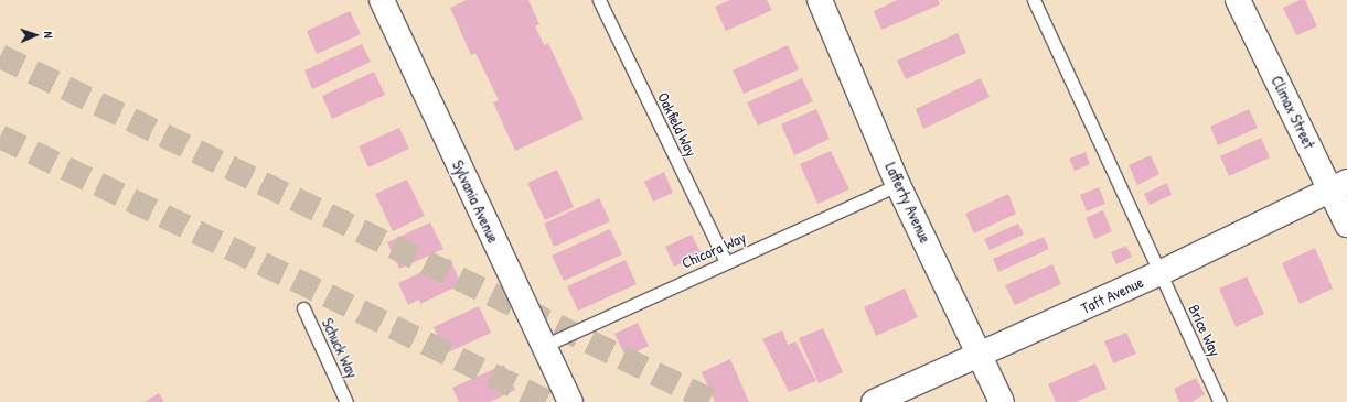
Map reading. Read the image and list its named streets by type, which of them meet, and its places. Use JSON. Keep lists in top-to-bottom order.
{
  "streets": {
    "street": [
      "Climax Street",
      "Sylvania Avenue",
      "Lafferty Avenue",
      "Taft Avenue"
    ],
    "lane": [
      "Oakfield Way",
      "Chicora Way",
      "Brice Way",
      "Schuck Way"
    ]
  },
  "crossings": [
    ["Climax Street", "Taft Avenue"],
    ["Oakfield Way", "Chicora Way"],
    ["Sylvania Avenue", "Chicora Way"],
    ["Lafferty Avenue", "Chicora Way"],
    ["Lafferty Avenue", "Taft Avenue"],
    ["Taft Avenue", "Brice Way"]
  ],
  "north": "right"
}
